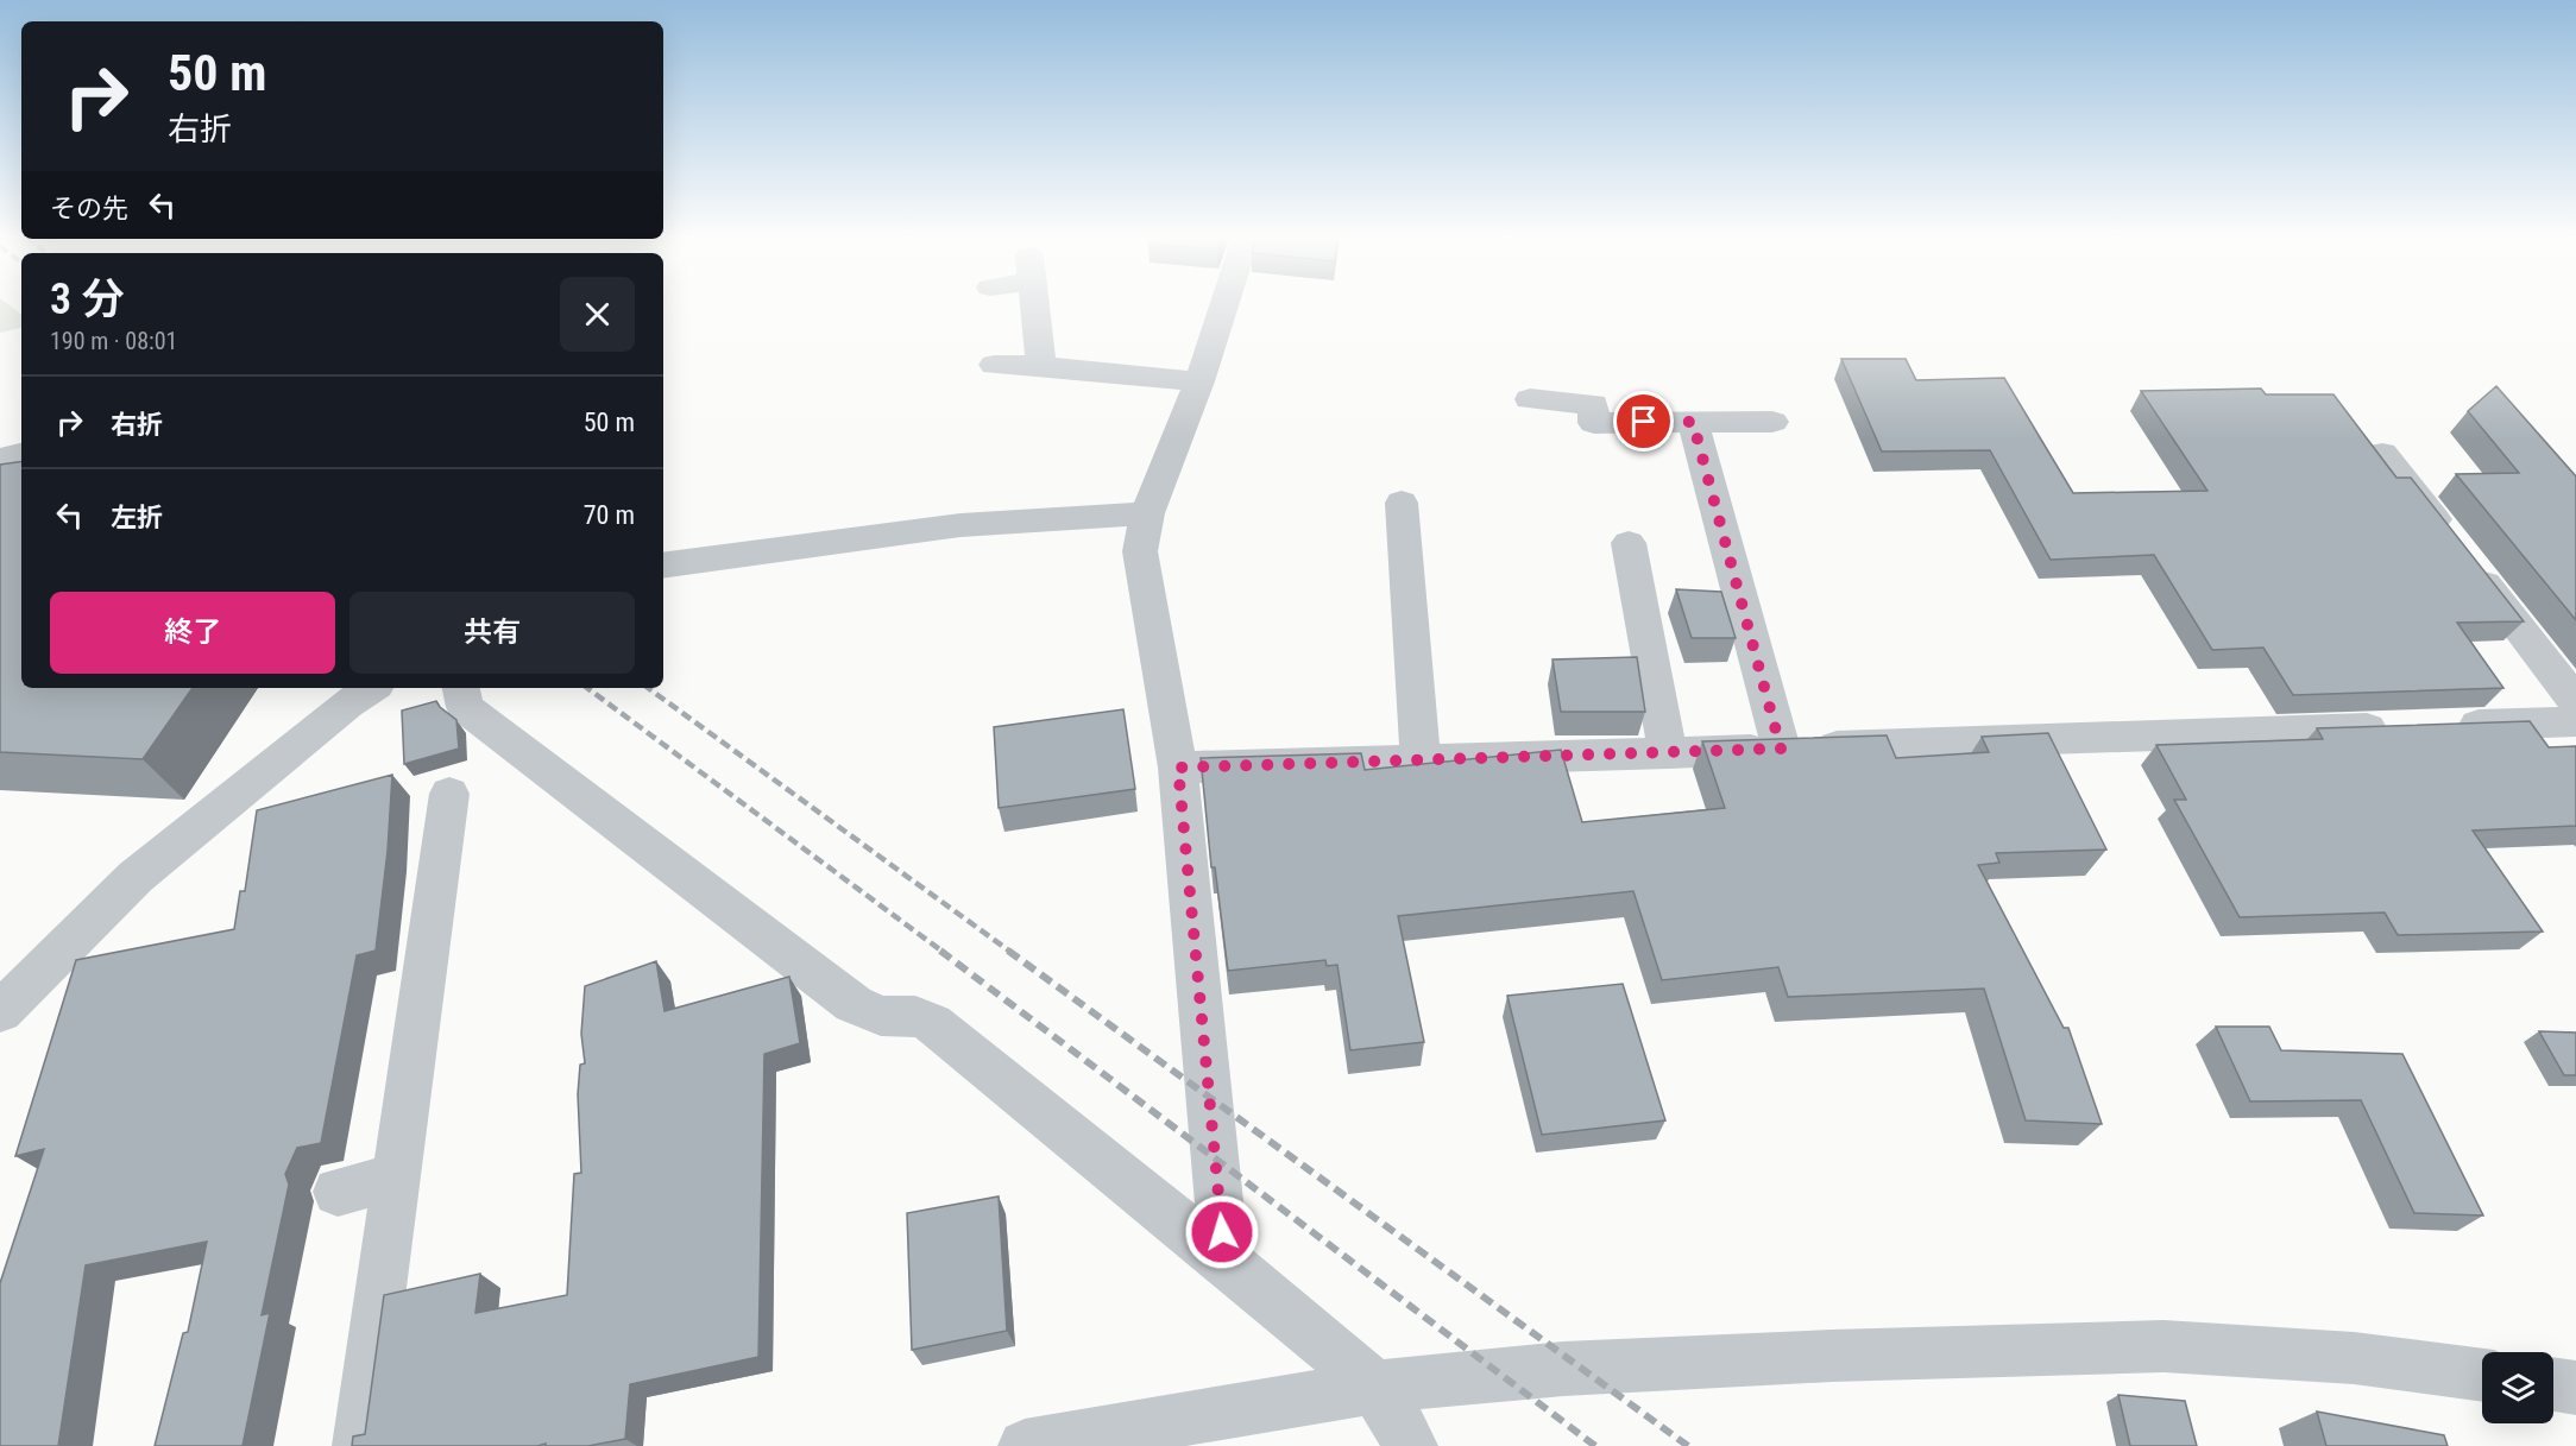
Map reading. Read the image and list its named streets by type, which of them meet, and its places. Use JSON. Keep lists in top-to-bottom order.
{
  "page": {
    "turn": ["50 m", "右折"],
    "then": "その先",
    "heading": ["3 分", "190 m · 08:01"],
    "list": [
      {
        "name": "右折",
        "value": "50 m"
      },
      {
        "name": "左折",
        "value": "70 m"
      }
    ],
    "buttons": ["終了", "共有"]
  }
}
